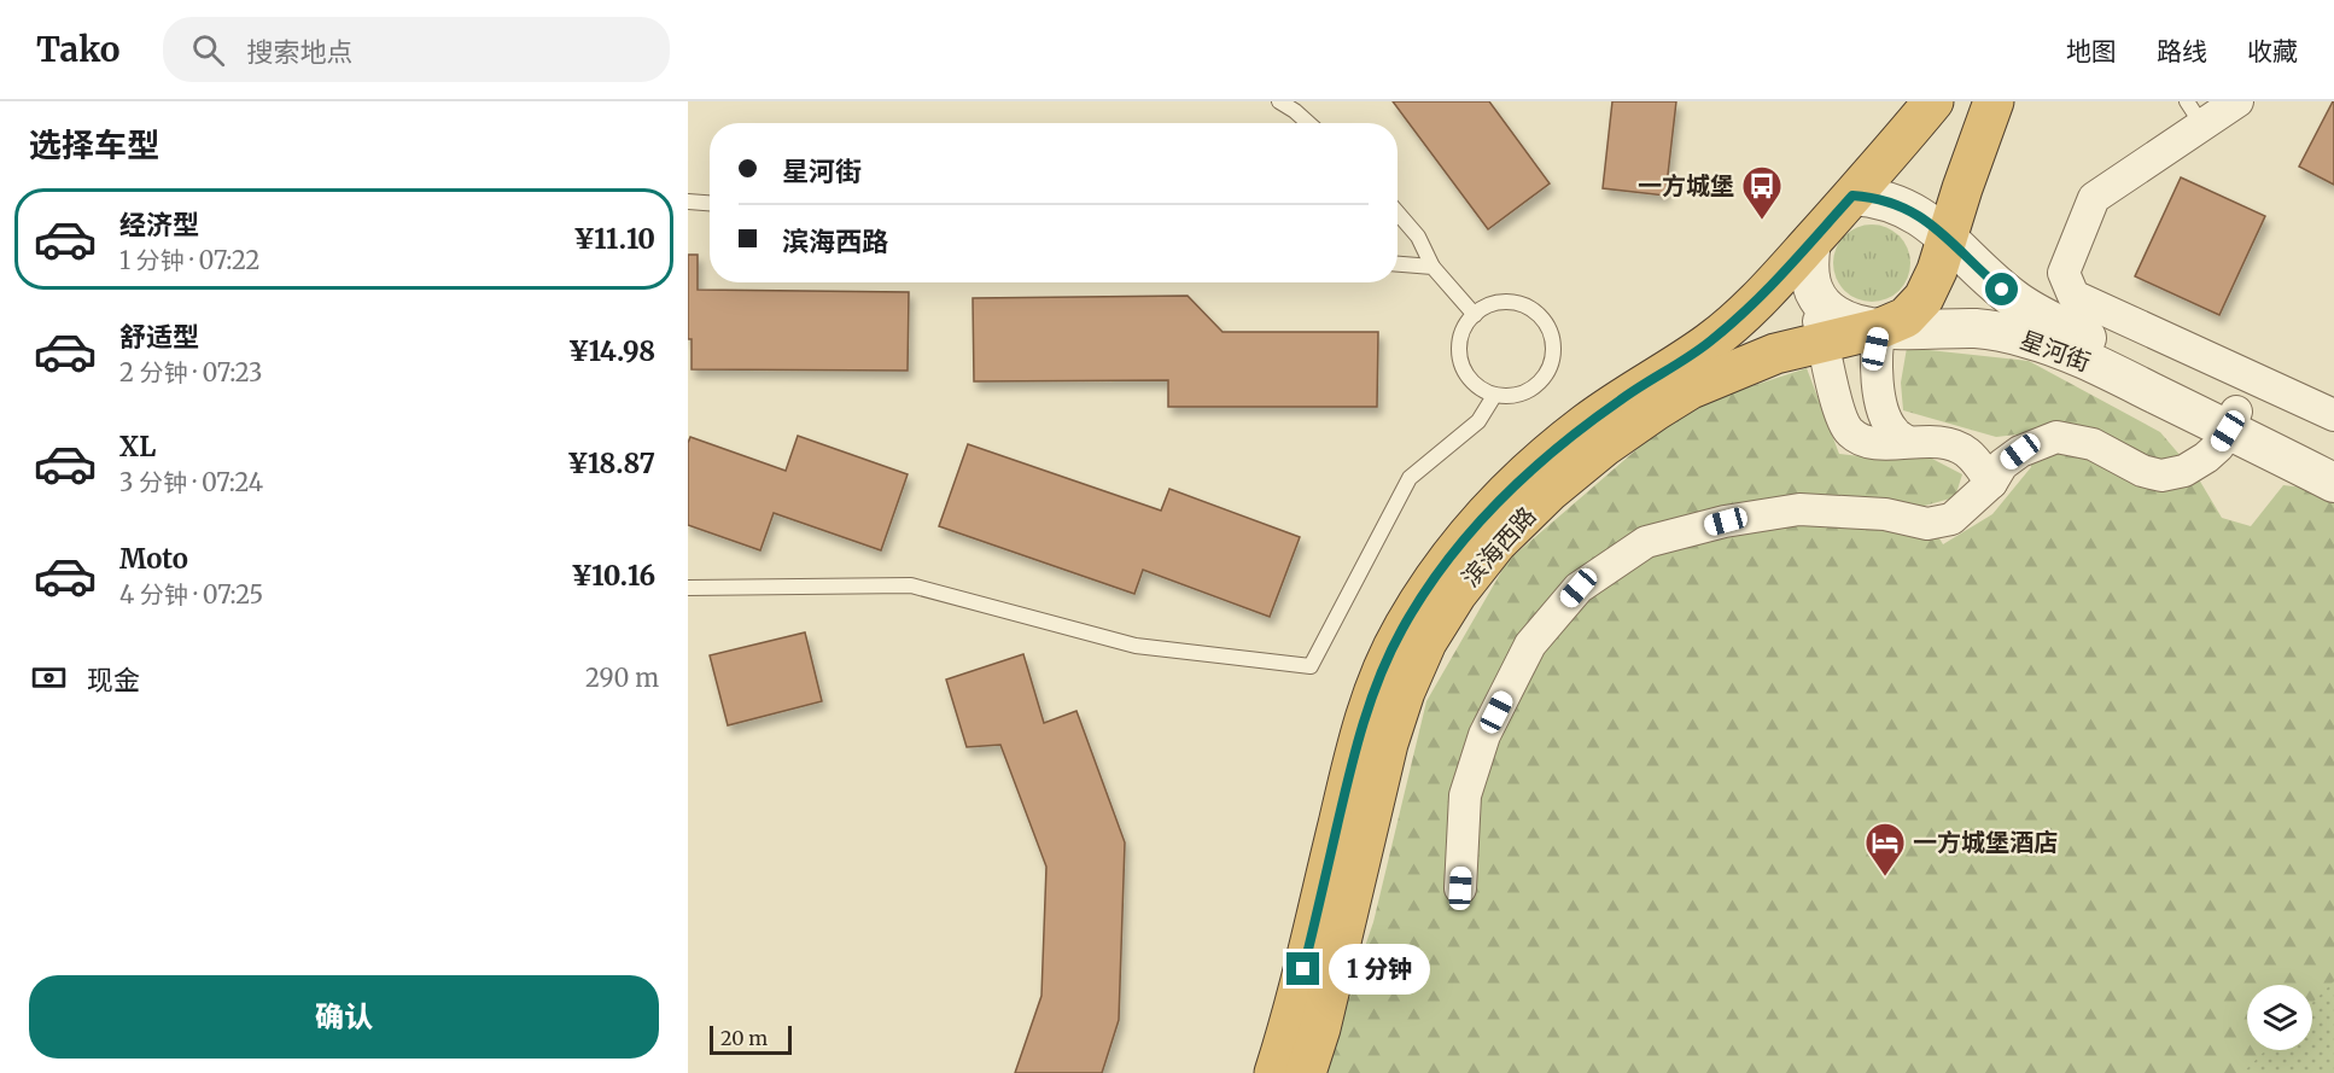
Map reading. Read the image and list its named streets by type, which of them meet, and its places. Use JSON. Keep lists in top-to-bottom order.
{
  "streets": {
    "highway": ["滨海西路"],
    "street": ["星河街"]
  },
  "crossings": [
    ["星河街", "滨海西路"]
  ],
  "places": {
    "bus stop": ["一方城堡"],
    "hotel": ["一方城堡酒店"]
  },
  "scale_bar": "20 m",
  "page": {
    "header": "Tako",
    "search": "搜索地点",
    "nav": ["地图", "路线", "收藏"],
    "heading": "选择车型",
    "banner": ["星河街", "滨海西路"],
    "list": [
      {
        "name": "经济型",
        "note": "1 分钟 · 07:22",
        "value": "¥11.10"
      },
      {
        "name": "舒适型",
        "note": "2 分钟 · 07:23",
        "value": "¥14.98"
      },
      {
        "name": "XL",
        "note": "3 分钟 · 07:24",
        "value": "¥18.87"
      },
      {
        "name": "Moto",
        "note": "4 分钟 · 07:25",
        "value": "¥10.16"
      }
    ],
    "pay": ["现金", "290 m"],
    "bubble": "1 分钟",
    "buttons": "确认",
    "scale": "20 m"
  }
}
